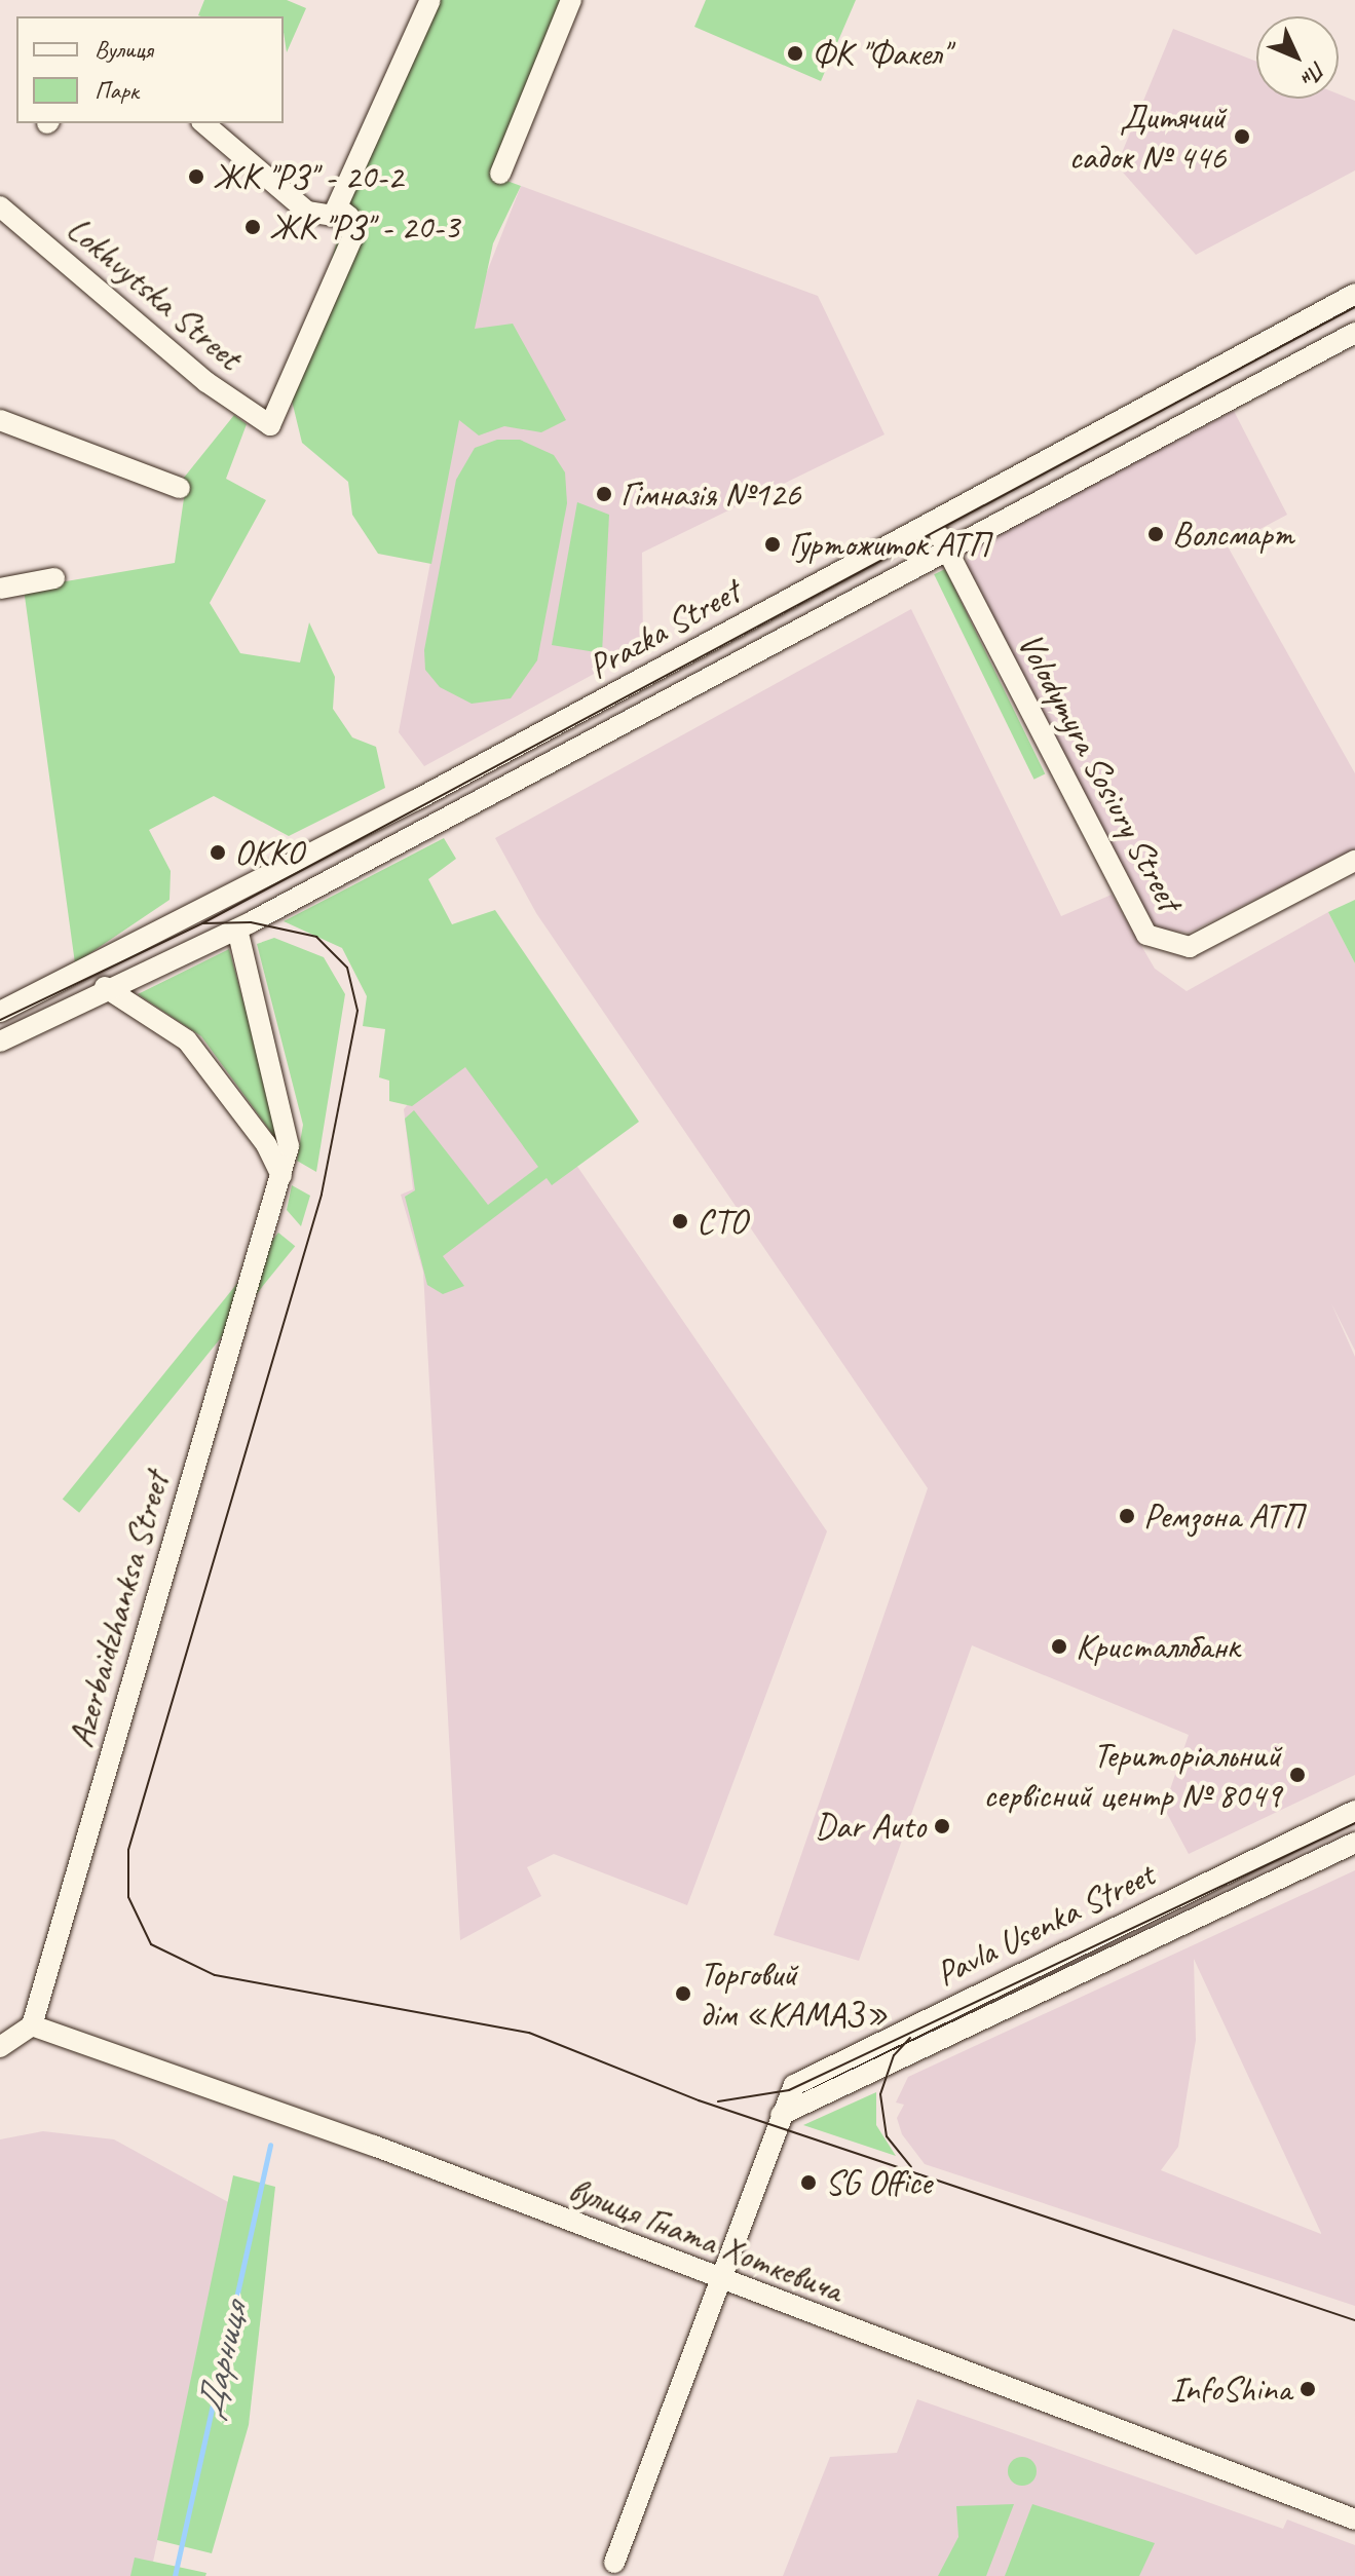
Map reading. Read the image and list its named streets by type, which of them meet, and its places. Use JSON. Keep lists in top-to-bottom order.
{
  "streets": {
    "street": [
      "Lokhvytska Street",
      "Prazka Street",
      "Volodymyra Sosiury Street",
      "Azerbaidzhanksa Street",
      "Pavla Usenka Street",
      "вулиця Гната Хоткевича"
    ]
  },
  "crossings": [
    ["Prazka Street", "Volodymyra Sosiury Street"],
    ["Prazka Street", "Azerbaidzhanksa Street"],
    ["Azerbaidzhanksa Street", "вулиця Гната Хоткевича"],
    ["Pavla Usenka Street", "вулиця Гната Хоткевича"]
  ],
  "water": ["Дарниця"],
  "places": [
    "ФК \"Факел\"",
    "Дитячий садок № 446",
    "ЖК \"РЗ\" - 20-2",
    "ЖК \"РЗ\" - 20-3",
    "Гімназія №126",
    "Волсмарт",
    "Гуртожиток АТП",
    "OKKO",
    "СТО",
    "Ремзона АТП",
    "Кристаллбанк",
    "Територіальний сервісний центр № 8049",
    "Dar Auto",
    "Торговий дім «КАМАЗ»",
    "SG Office",
    "InfoShina"
  ],
  "legend": ["Вулиця", "Парк"],
  "north": "bottom right"
}
